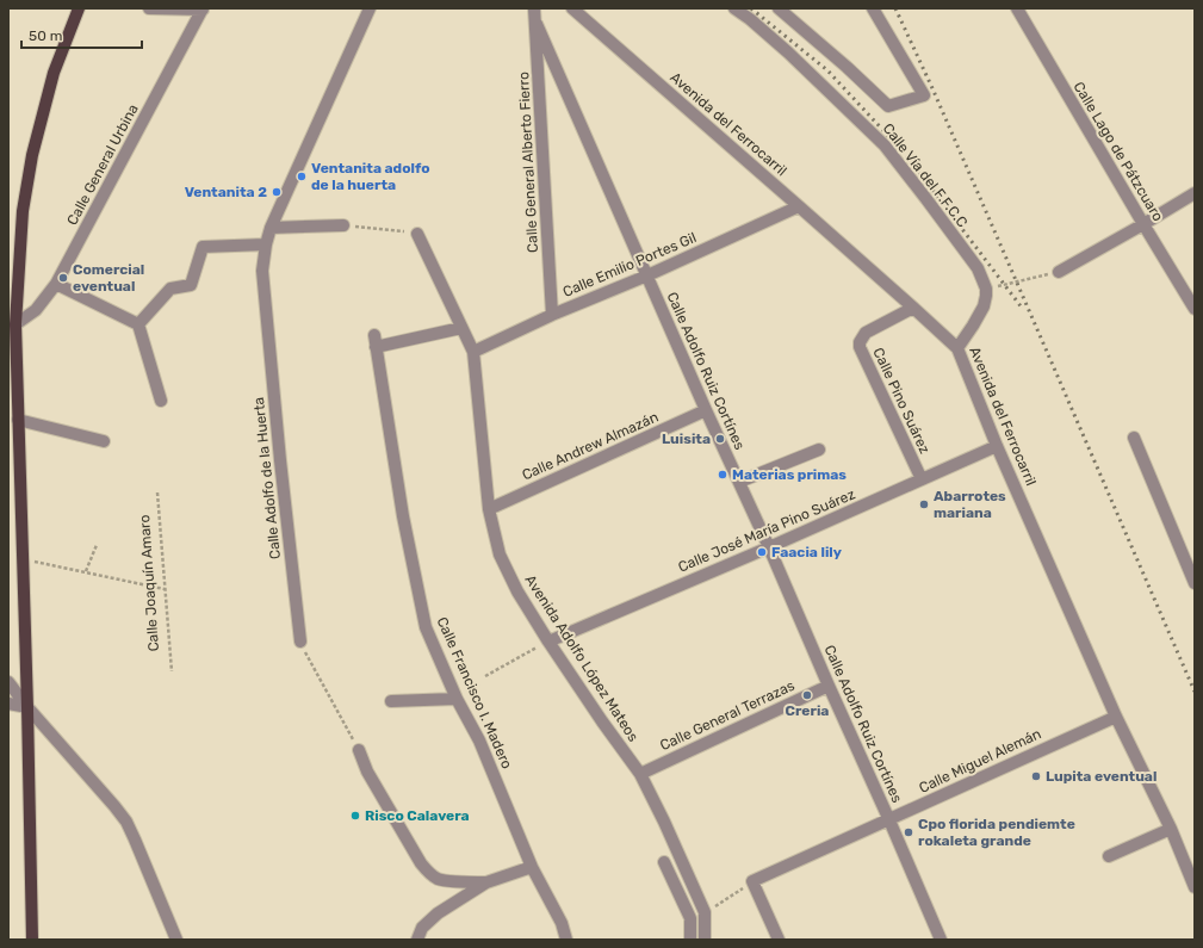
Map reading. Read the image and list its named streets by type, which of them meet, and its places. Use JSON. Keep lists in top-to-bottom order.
{
  "streets": {
    "street": [
      "Avenida del Ferrocarril",
      "Calle Lago de Pátzcuaro",
      "Calle General Alberto Fierro",
      "Calle General Urbina",
      "Calle Vía del F.F.C.C",
      "Calle Emilio Portes Gil",
      "Calle Adolfo Ruiz Cortínes",
      "Calle Pino Suárez",
      "Calle Andrew Almazán",
      "Calle Adolfo de la Huerta",
      "Calle José María Pino Suárez",
      "Avenida Adolfo López Mateos",
      "Calle Francisco I. Madero",
      "Calle General Terrazas",
      "Calle Miguel Alemán"
    ],
    "path": ["Calle Joaquín Amaro"]
  },
  "crossings": [
    ["Avenida del Ferrocarril", "Calle Emilio Portes Gil"],
    ["Avenida del Ferrocarril", "Calle Pino Suárez"],
    ["Avenida del Ferrocarril", "Calle José María Pino Suárez"],
    ["Avenida del Ferrocarril", "Calle Miguel Alemán"],
    ["Calle General Alberto Fierro", "Calle Emilio Portes Gil"],
    ["Calle General Alberto Fierro", "Calle Adolfo Ruiz Cortínes"],
    ["Calle Emilio Portes Gil", "Calle Adolfo Ruiz Cortínes"],
    ["Calle Emilio Portes Gil", "Avenida Adolfo López Mateos"],
    ["Calle Adolfo Ruiz Cortínes", "Calle Andrew Almazán"],
    ["Calle Adolfo Ruiz Cortínes", "Calle José María Pino Suárez"],
    ["Calle Adolfo Ruiz Cortínes", "Calle General Terrazas"],
    ["Calle Adolfo Ruiz Cortínes", "Calle Miguel Alemán"],
    ["Calle Pino Suárez", "Calle José María Pino Suárez"],
    ["Calle Andrew Almazán", "Avenida Adolfo López Mateos"],
    ["Calle José María Pino Suárez", "Avenida Adolfo López Mateos"],
    ["Avenida Adolfo López Mateos", "Calle General Terrazas"]
  ],
  "places": [
    "Ventanita adolfo de la huerta",
    "Ventanita 2",
    "Comercial eventual",
    "Luisita",
    "Materias primas",
    "Abarrotes mariana",
    "Faacia lily",
    "Creria",
    "Lupita eventual",
    "Risco Calavera",
    "Cpo florida pendiemte rokaleta grande"
  ],
  "scale_bar": "50 m"
}
